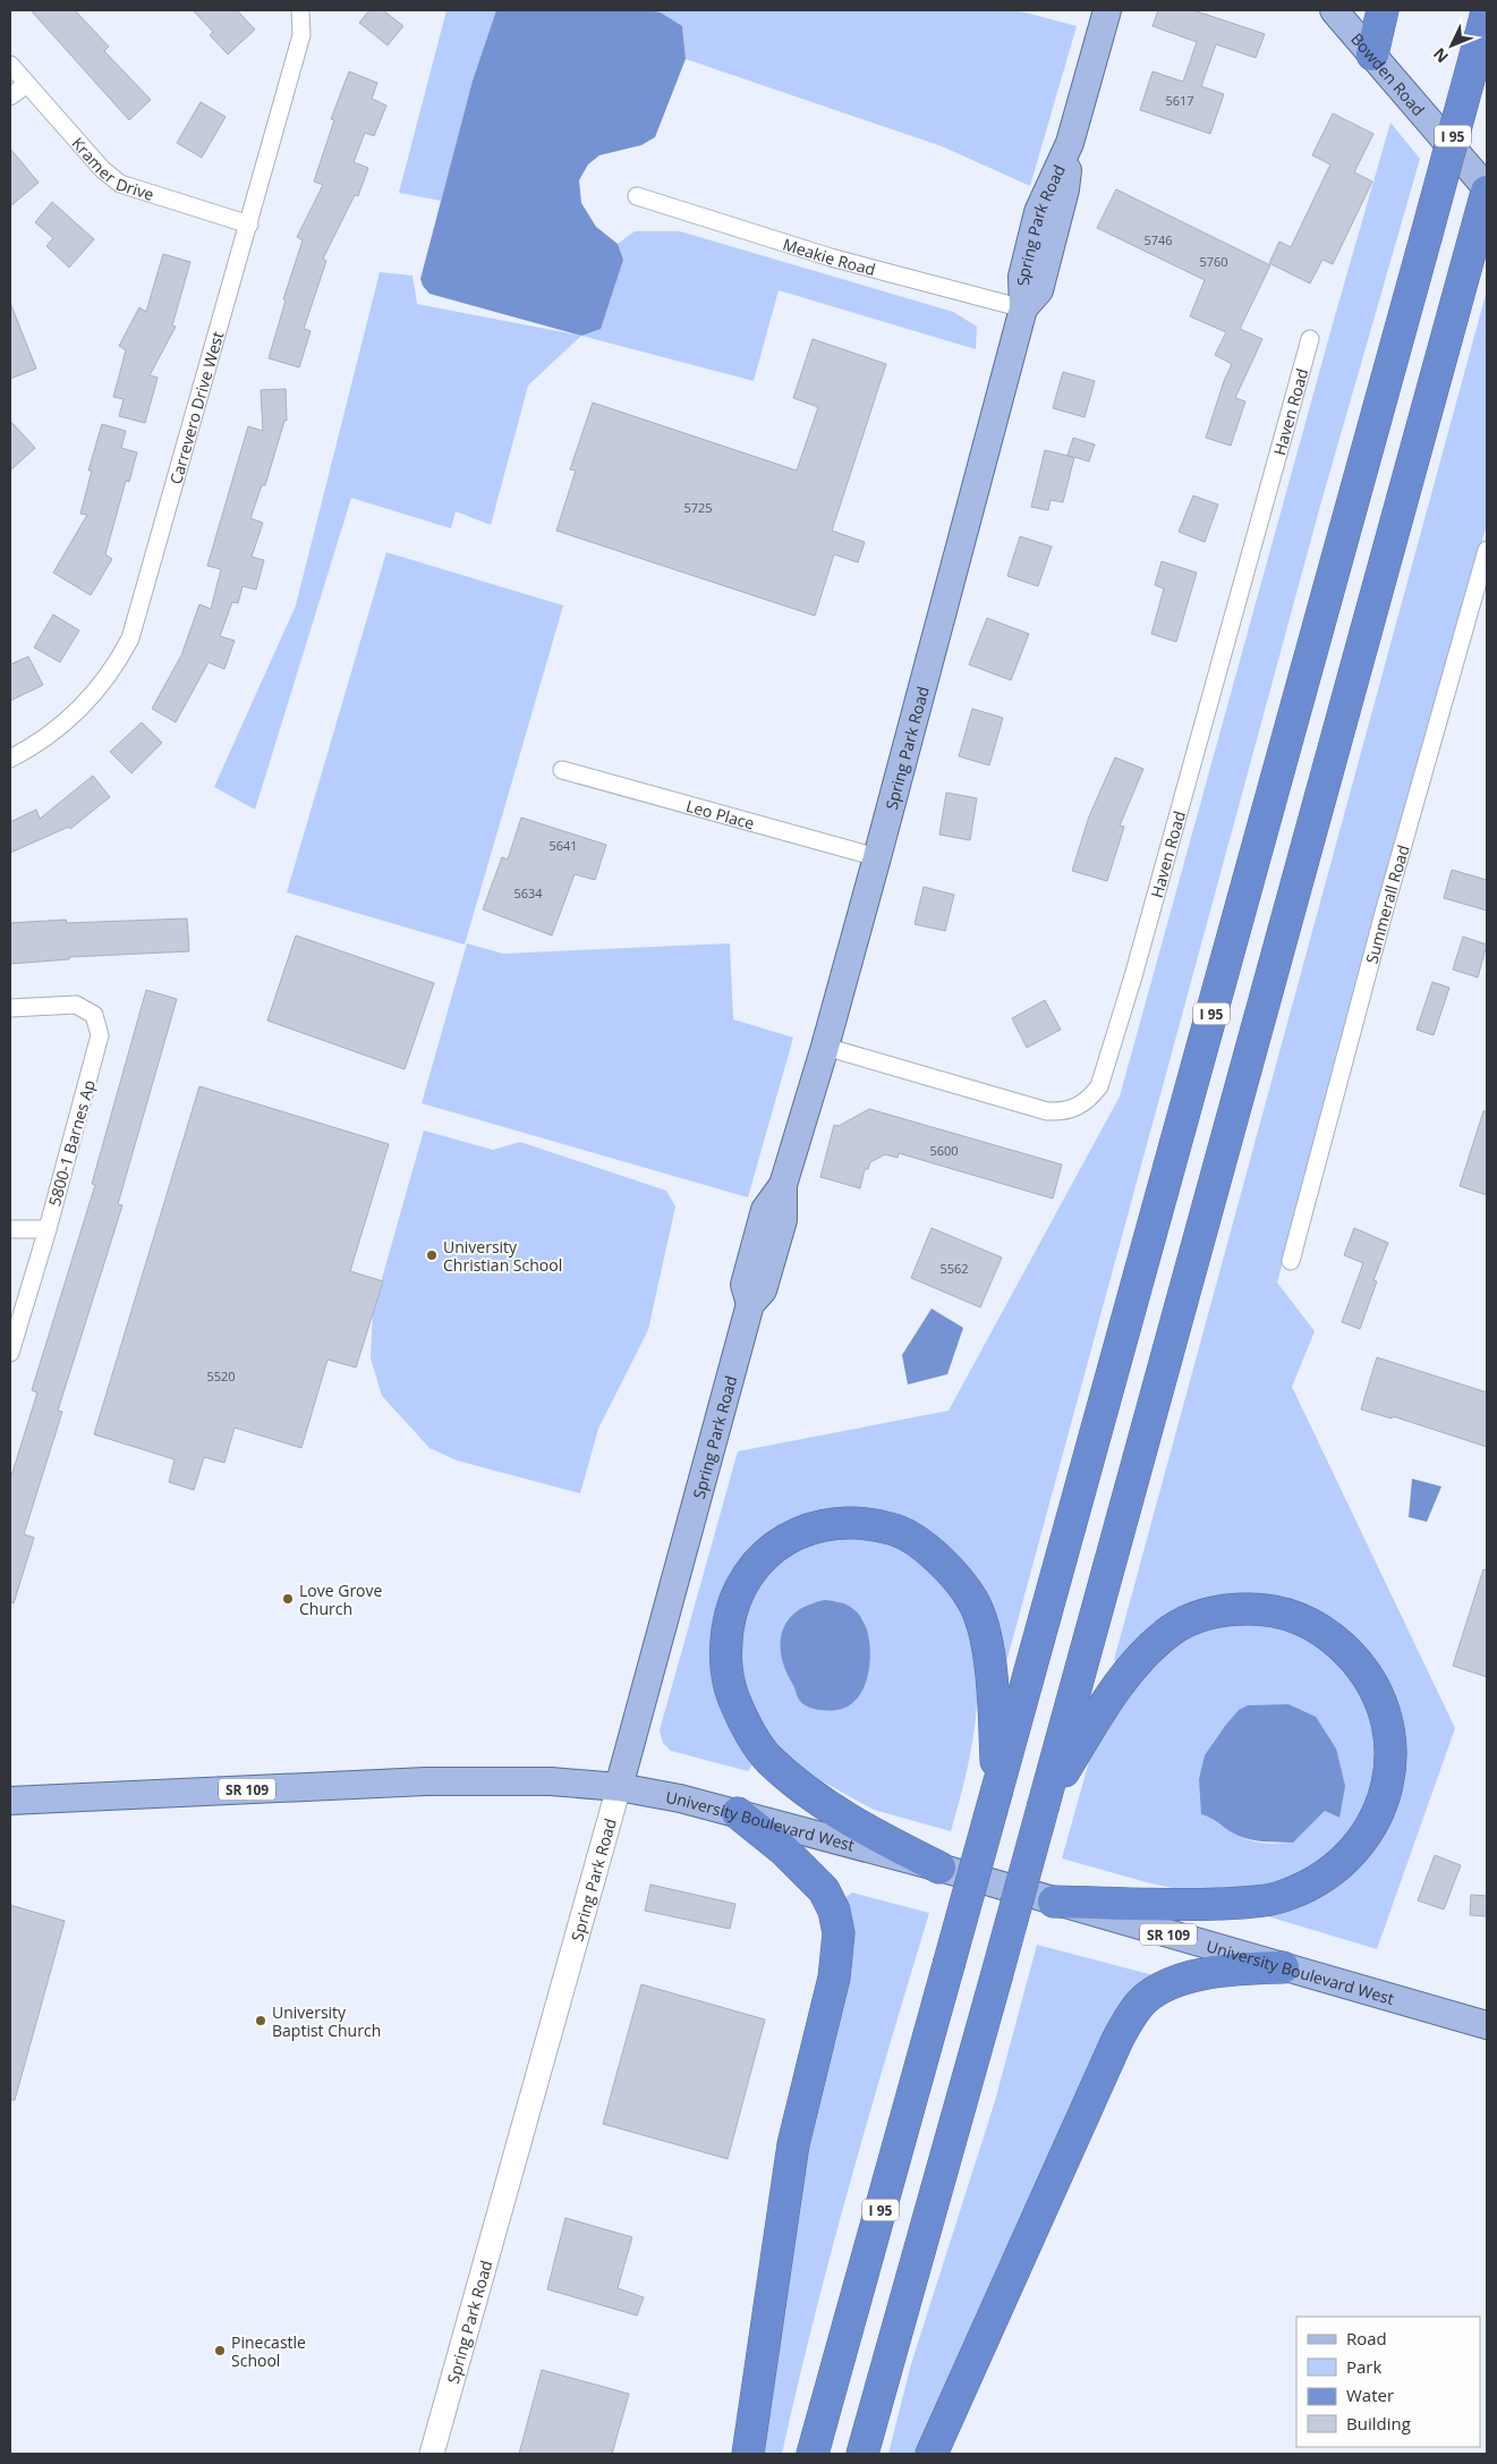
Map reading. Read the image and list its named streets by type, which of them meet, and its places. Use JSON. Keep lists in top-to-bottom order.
{
  "streets": {
    "highway": ["I 95"],
    "main road": [
      "Bowden Road",
      "Spring Park Road",
      "SR 109",
      "University Boulevard West"
    ],
    "street": [
      "Kramer Drive",
      "Meakie Road",
      "Carrevero Drive West",
      "Haven Road",
      "Leo Place",
      "Summerall Road",
      "5800-1 Barnes Ap"
    ]
  },
  "crossings": [
    ["Kramer Drive", "Carrevero Drive West"],
    ["Spring Park Road", "Meakie Road"],
    ["Spring Park Road", "Haven Road"],
    ["Spring Park Road", "Leo Place"],
    ["Spring Park Road", "University Boulevard West"]
  ],
  "places": [
    "University Christian School",
    "Love Grove Church",
    "University Baptist Church",
    "Pinecastle School"
  ],
  "house_numbers": [
    "5617",
    "5746",
    "5760",
    "5725",
    "5641",
    "5634",
    "5600",
    "5562",
    "5520"
  ],
  "legend": [
    "Road",
    "Park",
    "Water",
    "Building"
  ],
  "north": "bottom left"
}
